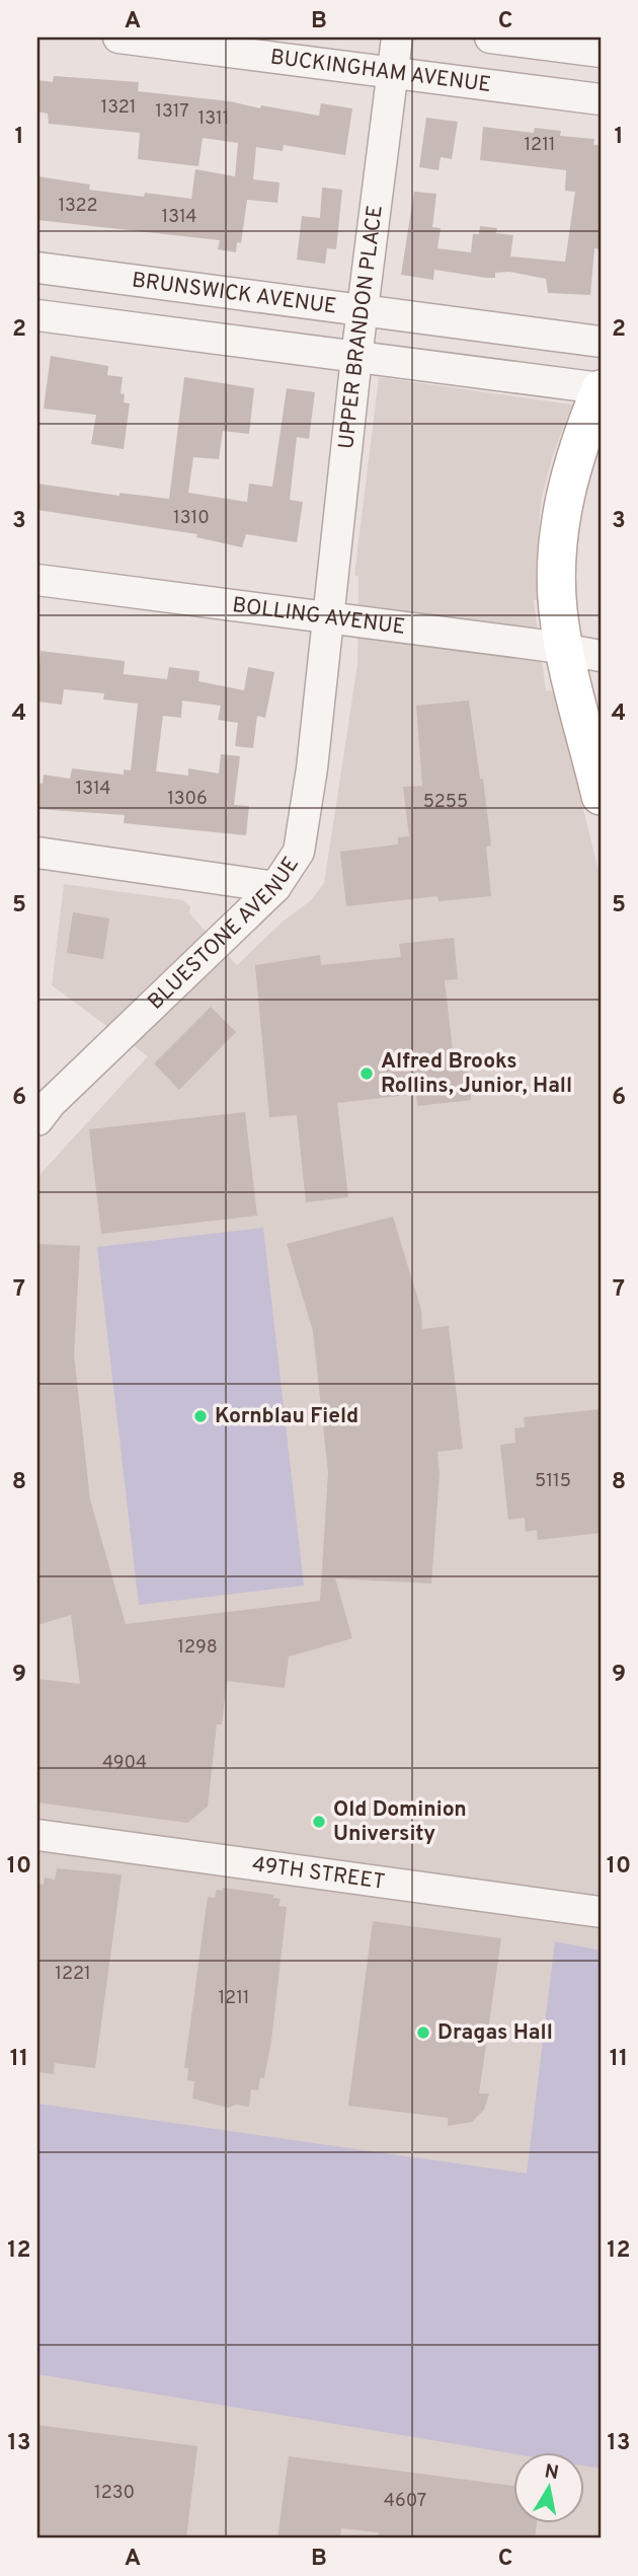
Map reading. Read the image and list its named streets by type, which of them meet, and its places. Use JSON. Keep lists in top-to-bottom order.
{
  "streets": {
    "street": [
      "BUCKINGHAM AVENUE",
      "BRUNSWICK AVENUE",
      "UPPER BRANDON PLACE",
      "BOLLING AVENUE",
      "BLUESTONE AVENUE",
      "49TH STREET"
    ]
  },
  "crossings": [
    ["BUCKINGHAM AVENUE", "UPPER BRANDON PLACE"],
    ["BRUNSWICK AVENUE", "UPPER BRANDON PLACE"],
    ["UPPER BRANDON PLACE", "BOLLING AVENUE"],
    ["UPPER BRANDON PLACE", "BLUESTONE AVENUE"],
    ["BOLLING AVENUE", "BLUESTONE AVENUE"]
  ],
  "places": [
    "Alfred Brooks Rollins, Junior, Hall",
    "Kornblau Field",
    "Old Dominion University",
    "Dragas Hall"
  ],
  "house_numbers": [
    "1321",
    "1317",
    "1311",
    "1211",
    "1322",
    "1314",
    "1310",
    "1314",
    "1306",
    "5255",
    "5115",
    "1298",
    "4904",
    "1221",
    "1211",
    "1230",
    "4607"
  ],
  "north": "top",
  "grid": {
    "columns": ["A", "B", "C"],
    "rows": [
      "1",
      "2",
      "3",
      "4",
      "5",
      "6",
      "7",
      "8",
      "9",
      "10",
      "11",
      "12",
      "13"
    ]
  }
}
